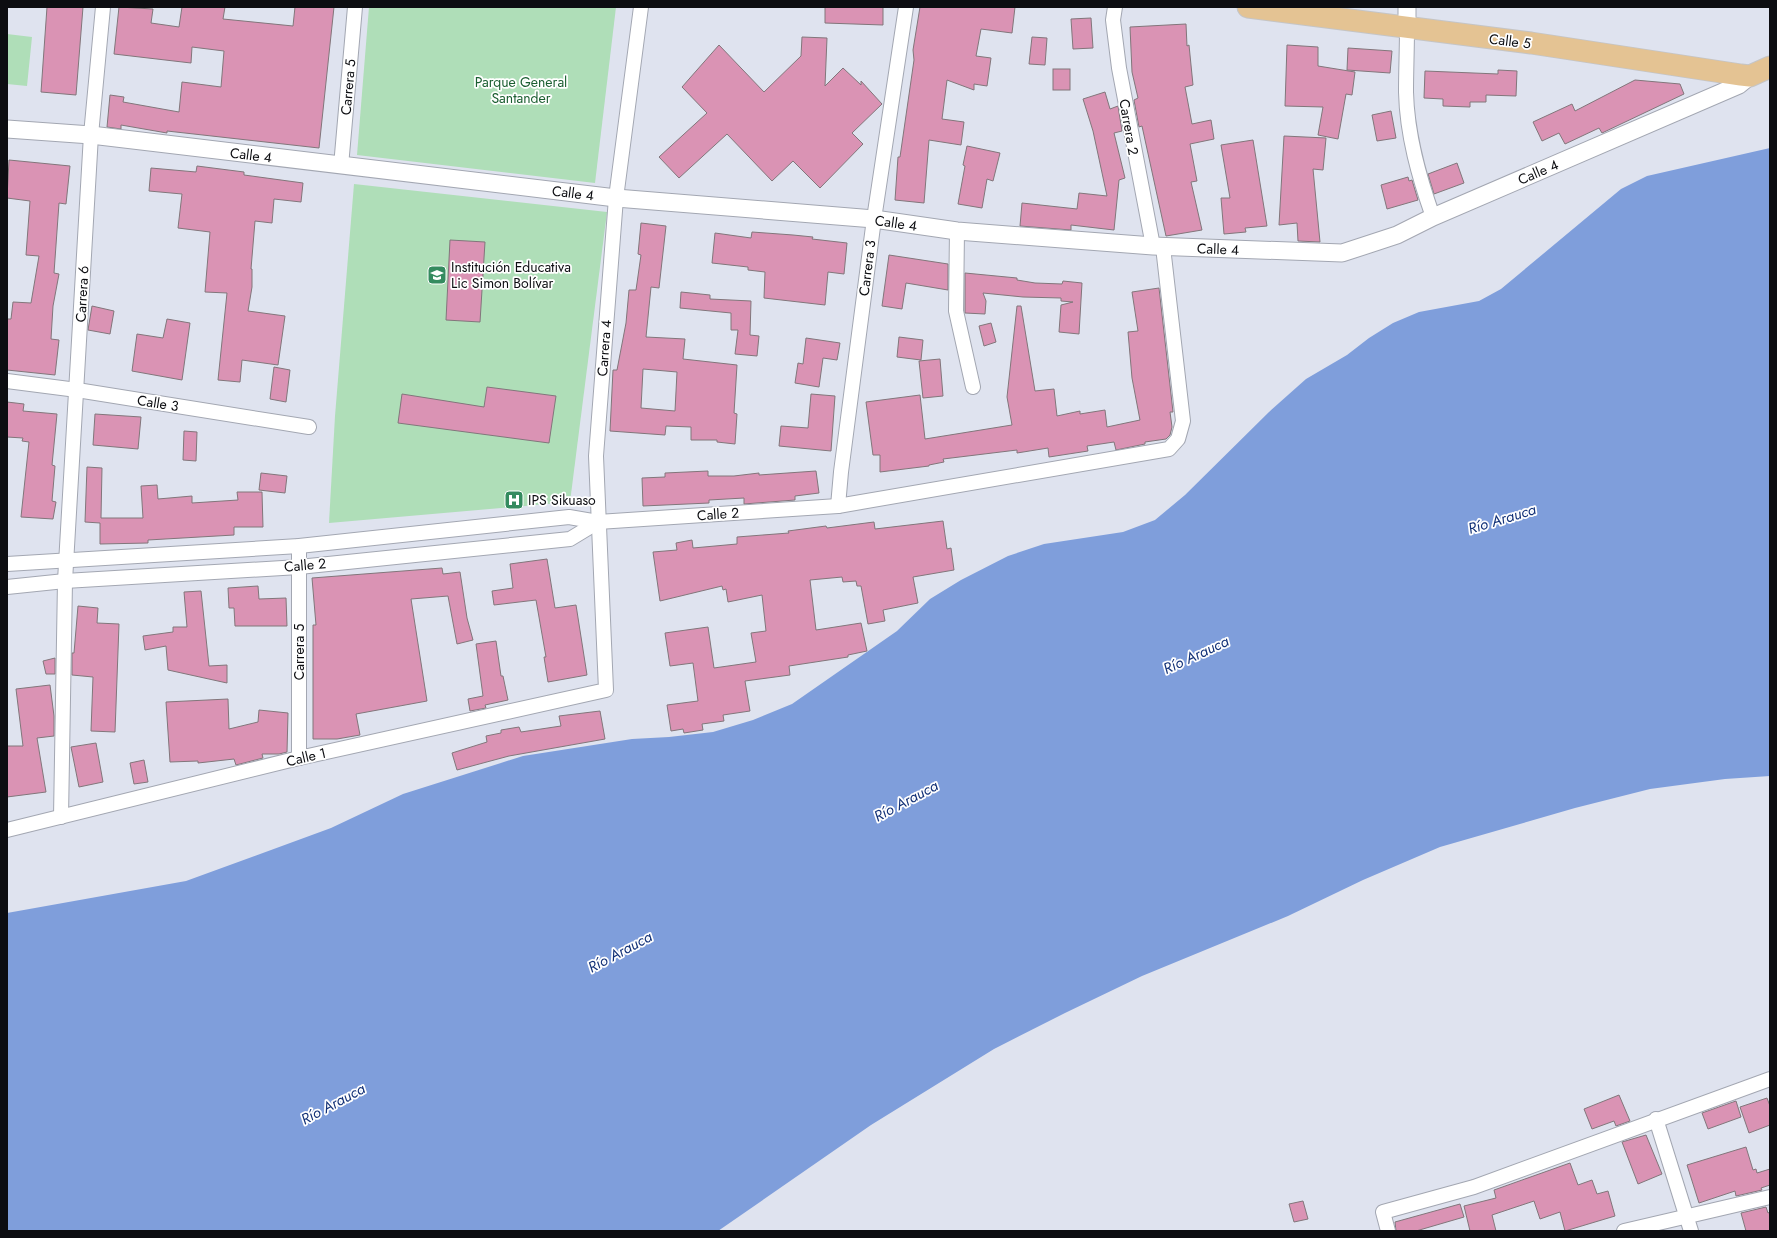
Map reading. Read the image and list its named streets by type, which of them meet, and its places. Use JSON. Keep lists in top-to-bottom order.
{
  "streets": {
    "main road": ["Calle 5"],
    "street": [
      "Carrera 5",
      "Carrera 2",
      "Calle 4",
      "Carrera 3",
      "Carrera 6",
      "Carrera 4",
      "Calle 3",
      "Calle 2",
      "Calle 1"
    ]
  },
  "crossings": [
    ["Calle 5", "Calle 4"],
    ["Carrera 5", "Calle 4"],
    ["Carrera 5", "Calle 2"],
    ["Carrera 5", "Calle 1"],
    ["Carrera 2", "Calle 4"],
    ["Carrera 2", "Carrera 3"],
    ["Carrera 2", "Calle 2"],
    ["Calle 4", "Carrera 3"],
    ["Calle 4", "Carrera 6"],
    ["Calle 4", "Carrera 4"],
    ["Carrera 3", "Calle 2"],
    ["Carrera 6", "Calle 3"],
    ["Carrera 6", "Calle 2"],
    ["Carrera 6", "Calle 1"],
    ["Carrera 4", "Calle 2"],
    ["Carrera 4", "Calle 1"]
  ],
  "water": ["Río Arauca"],
  "parks": ["Parque General Santander"],
  "places": {
    "school or university": ["Institución Educativa Lic Simon Bolívar"],
    "hospital": ["IPS Sikuaso"]
  }
}
